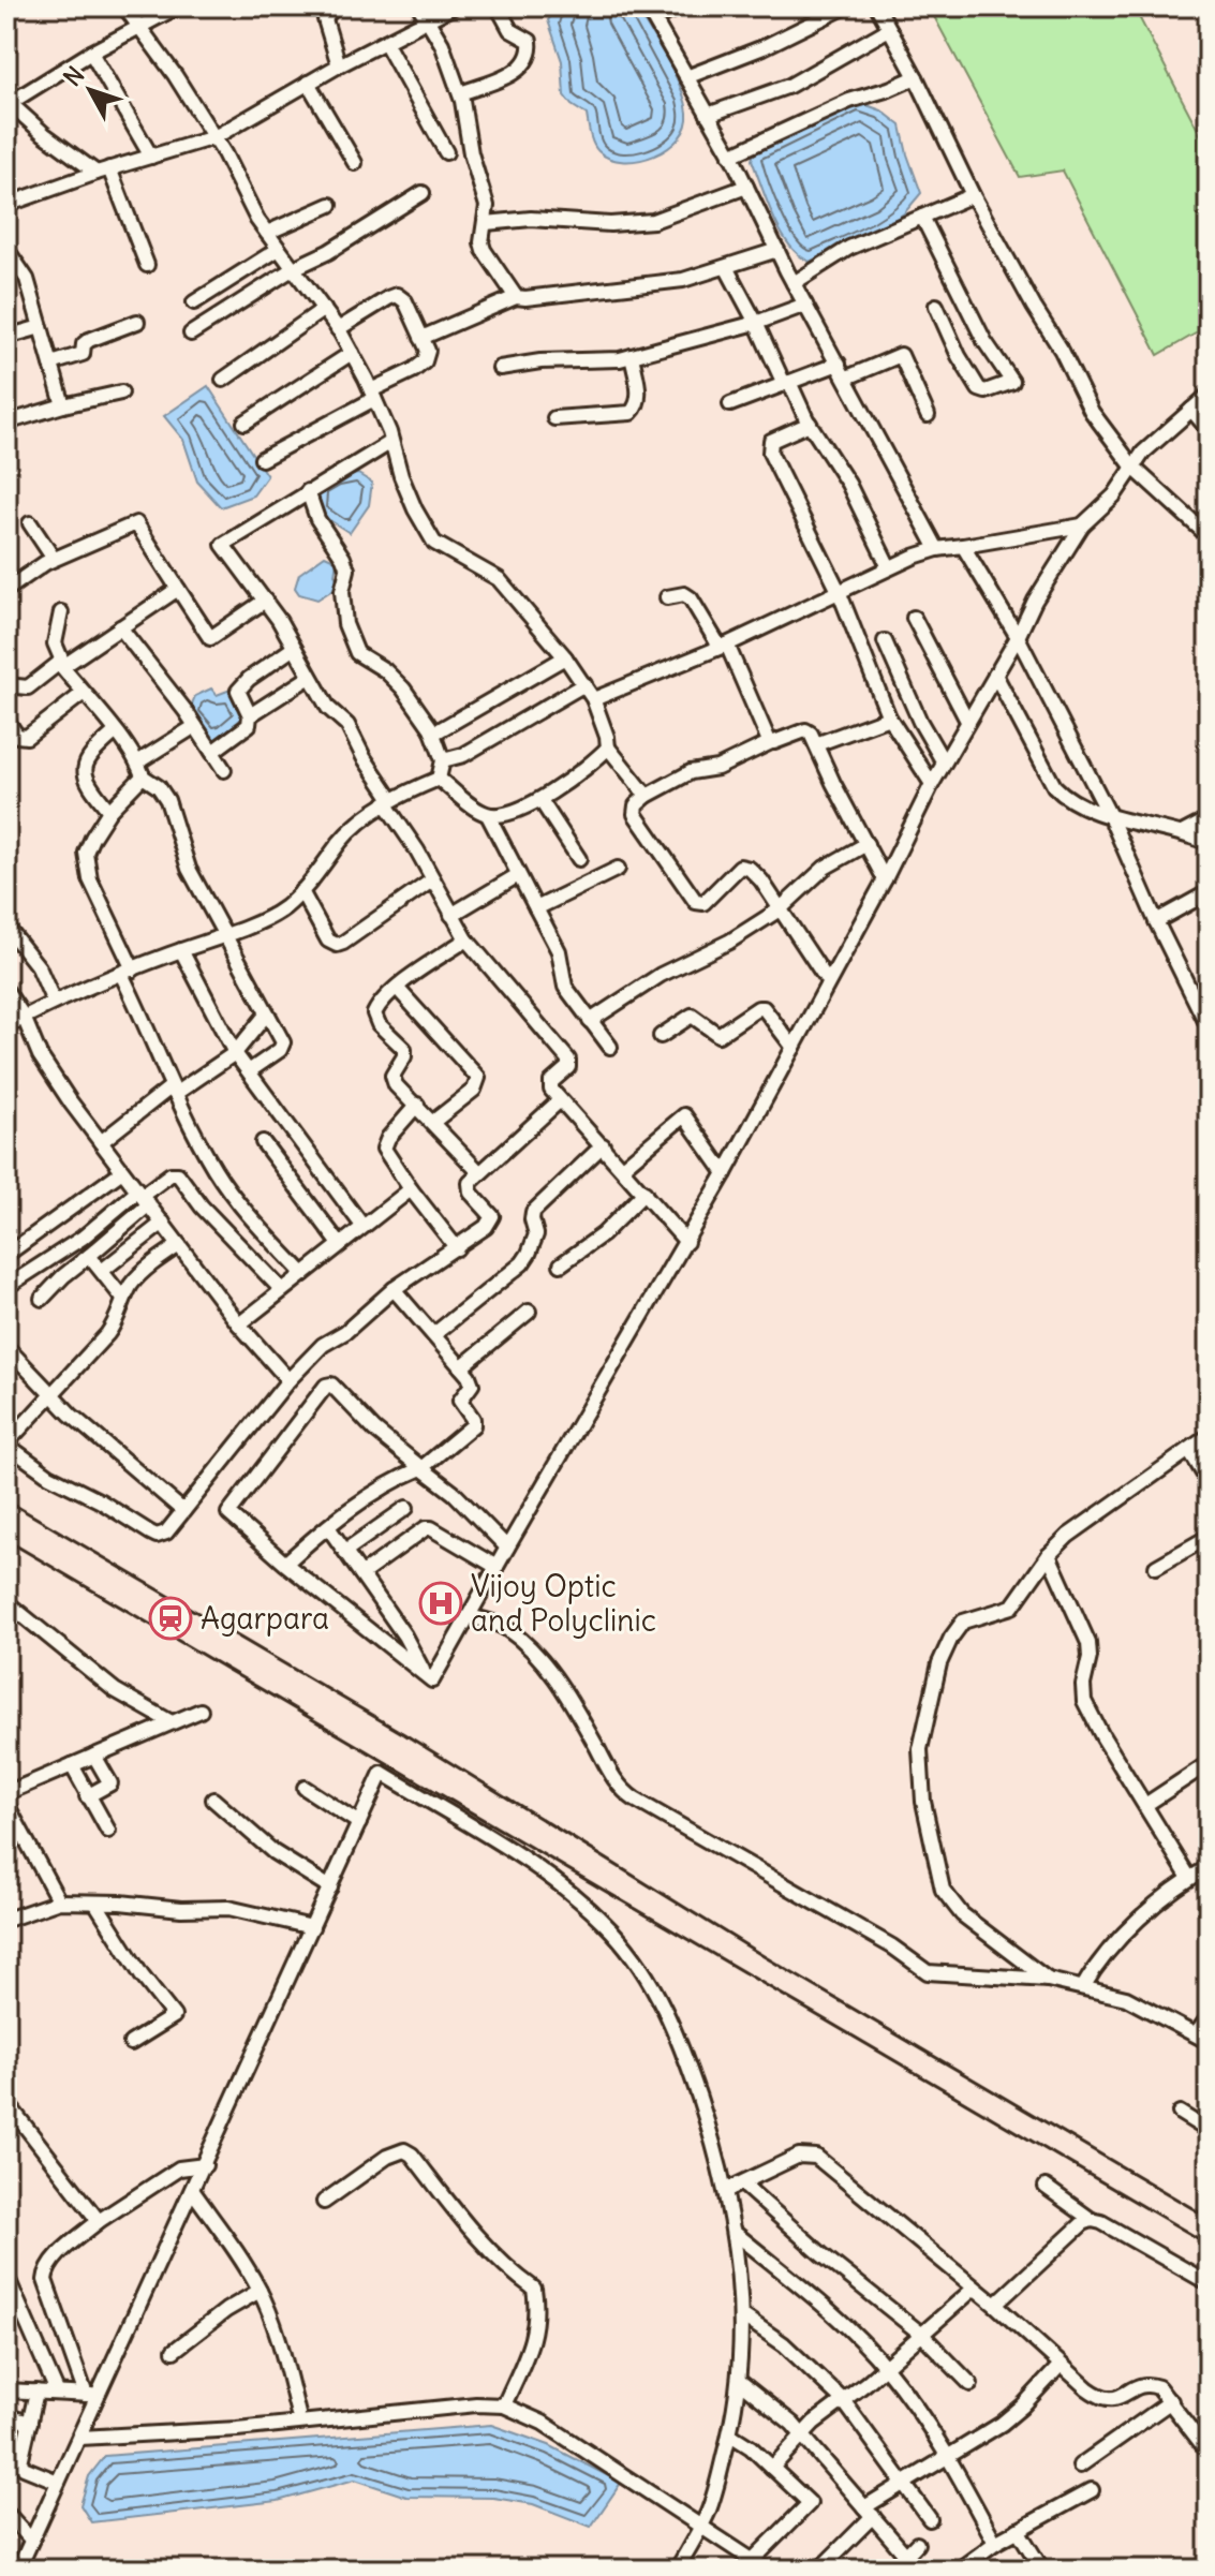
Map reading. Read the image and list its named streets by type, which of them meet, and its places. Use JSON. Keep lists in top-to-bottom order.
{
  "places": {
    "hospital": ["Vijoy Optic and Polyclinic"],
    "station": ["Agarpara"]
  },
  "north": "top left"
}
